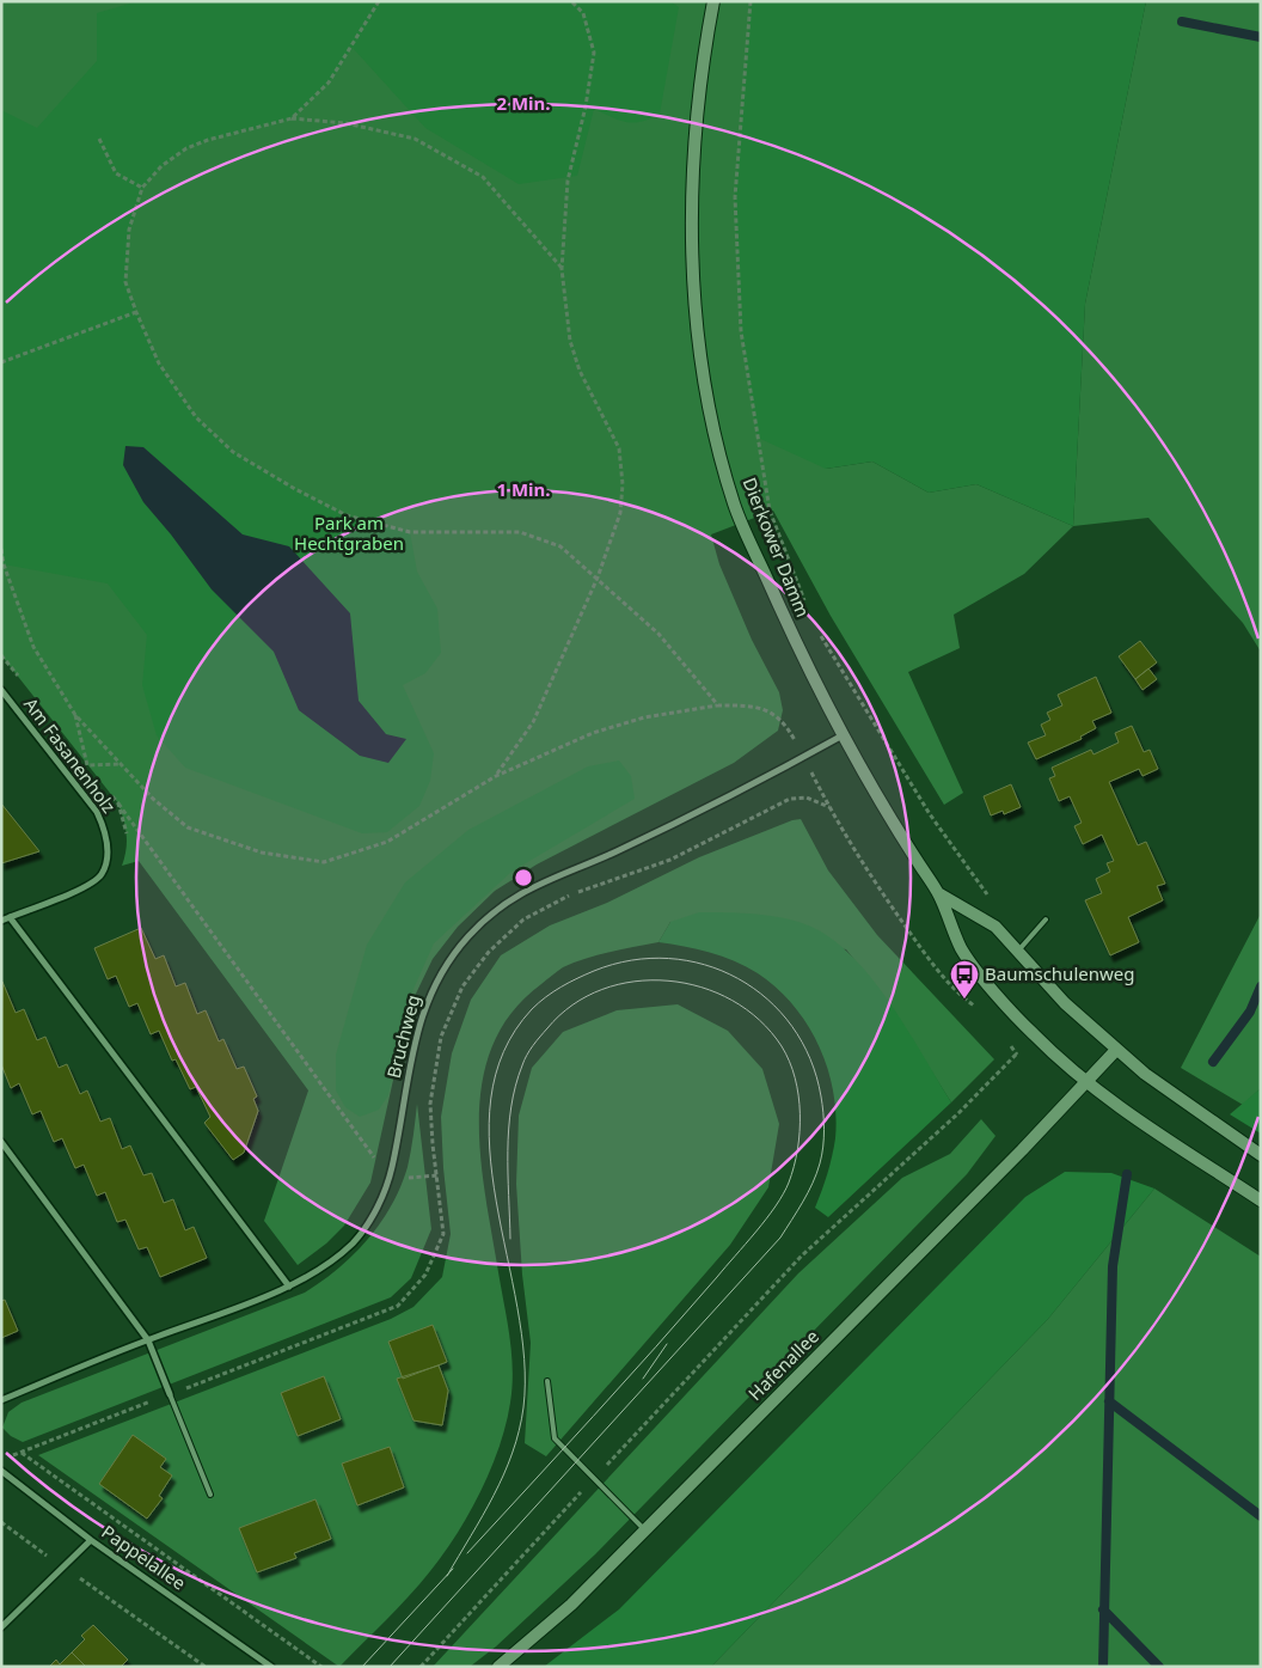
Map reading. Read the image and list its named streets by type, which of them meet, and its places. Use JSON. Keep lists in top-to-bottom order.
{
  "streets": {
    "street": [
      "Dierkower Damm",
      "Am Fasanenholz",
      "Bruchweg",
      "Hafenallee",
      "Pappelallee"
    ]
  },
  "crossings": [
    ["Dierkower Damm", "Bruchweg"],
    ["Dierkower Damm", "Hafenallee"]
  ],
  "parks": ["Park am Hechtgraben"],
  "places": {
    "bus stop": ["Baumschulenweg"]
  },
  "rings": ["2 Min.", "1 Min."]
}
